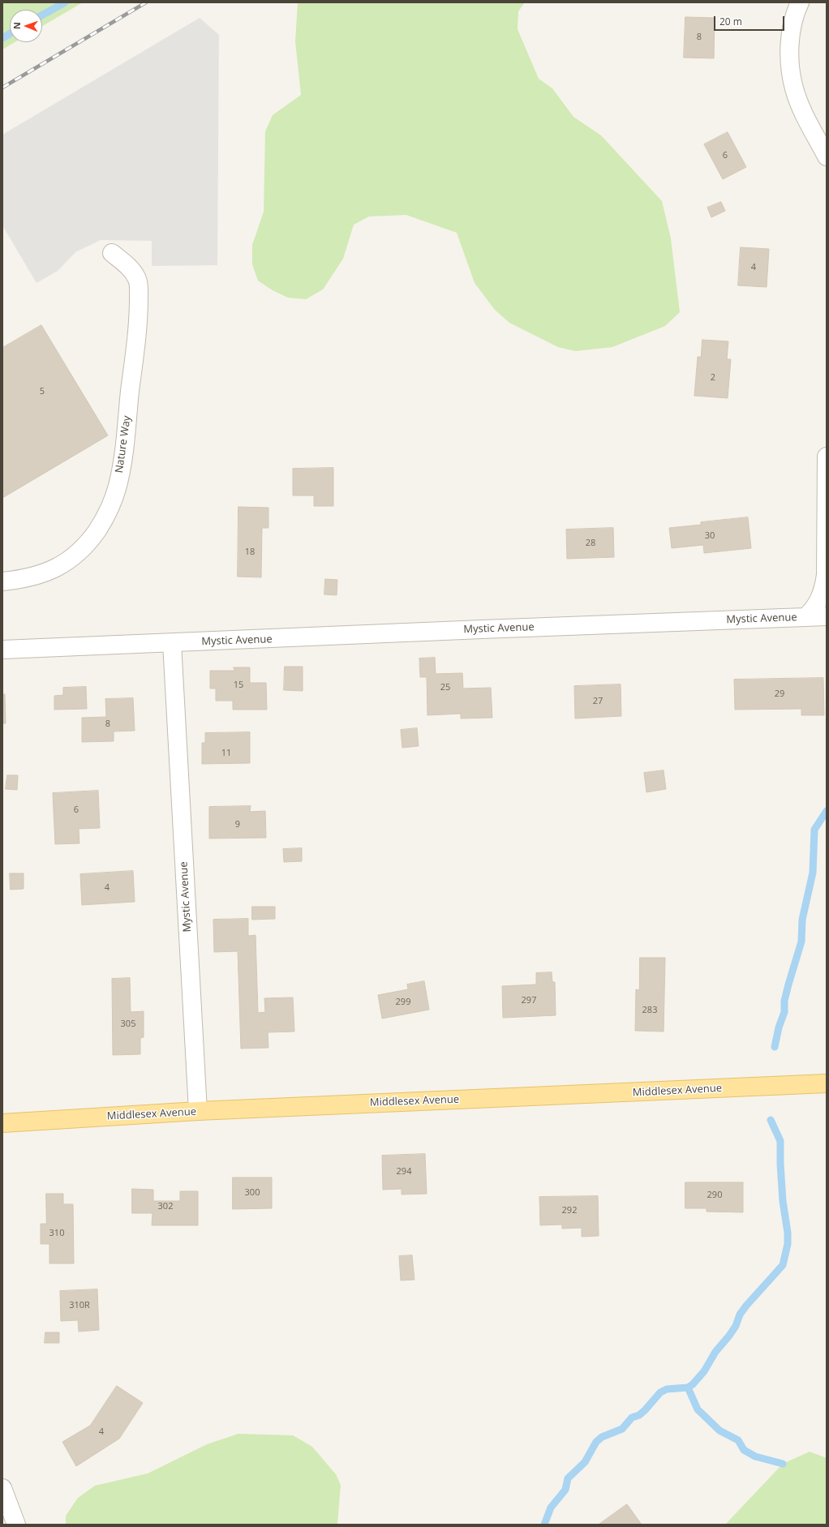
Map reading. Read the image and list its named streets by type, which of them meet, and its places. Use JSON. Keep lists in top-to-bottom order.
{
  "streets": {
    "main road": ["Middlesex Avenue"],
    "street": ["Nature Way", "Mystic Avenue"]
  },
  "crossings": [
    ["Mystic Avenue", "Middlesex Avenue"]
  ],
  "house_numbers": [
    "8",
    "6",
    "4",
    "2",
    "5",
    "30",
    "28",
    "18",
    "15",
    "25",
    "29",
    "27",
    "8",
    "11",
    "6",
    "9",
    "4",
    "297",
    "299",
    "283",
    "305",
    "294",
    "300",
    "290",
    "302",
    "292",
    "310",
    "310R",
    "4"
  ],
  "scale_bar": "20 m",
  "north": "left"
}
